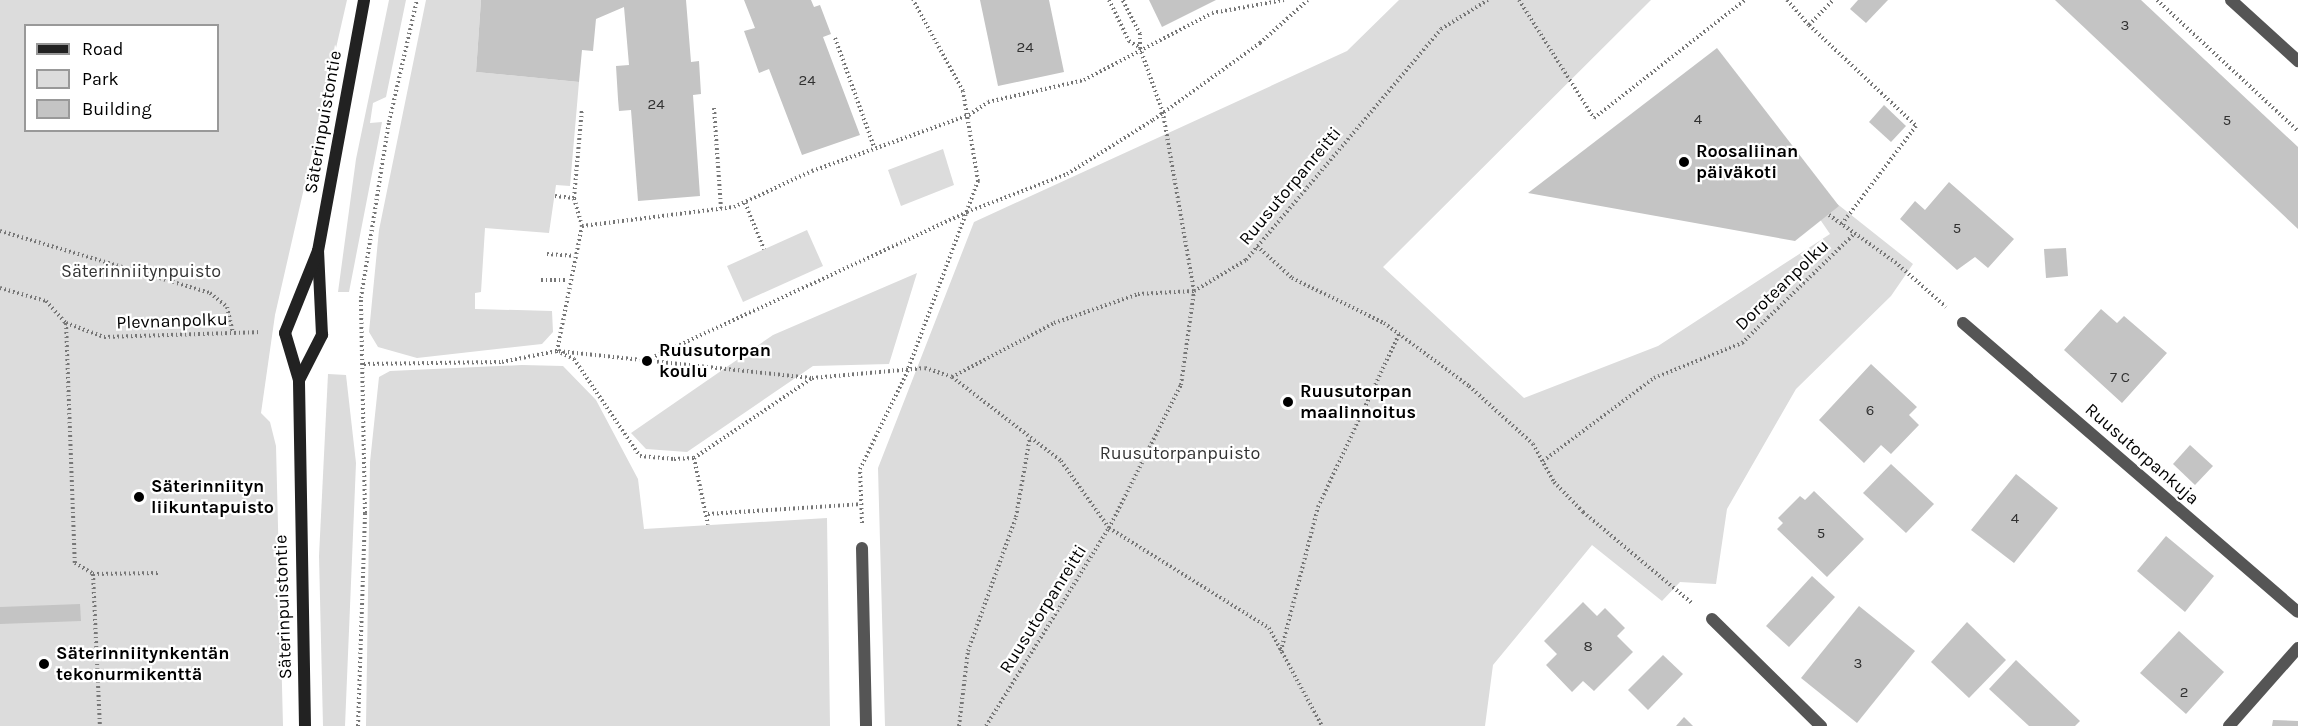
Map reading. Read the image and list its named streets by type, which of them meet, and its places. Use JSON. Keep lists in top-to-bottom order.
{
  "streets": {
    "main road": ["Säterinpuistontie"],
    "street": ["Ruusutorpankuja"],
    "path": ["Ruusutorpanreitti", "Doroteanpolku", "Plevnanpolku"]
  },
  "crossings": [
    ["Säterinpuistontie", "Plevnanpolku"],
    ["Doroteanpolku", "Ruusutorpankuja"]
  ],
  "parks": ["Säterinniitynpuisto", "Ruusutorpanpuisto"],
  "places": [
    "Roosaliinan päiväkoti",
    "Ruusutorpan koulu",
    "Ruusutorpan maalinnoitus",
    "Säterinniityn liikuntapuisto",
    "Säterinniitynkentän tekonurmikenttä"
  ],
  "house_numbers": [
    "3",
    "24",
    "24",
    "24",
    "4",
    "5",
    "5",
    "7 C",
    "6",
    "4",
    "5",
    "8",
    "3",
    "2"
  ],
  "legend": ["Road", "Park", "Building"]
}
